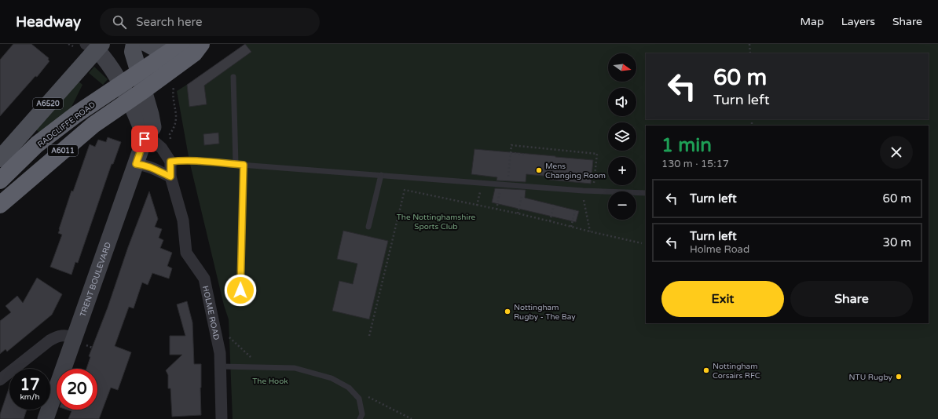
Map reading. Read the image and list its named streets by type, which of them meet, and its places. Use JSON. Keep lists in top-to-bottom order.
{
  "streets": {
    "highway": ["RADCLIFFE ROAD", "A6011"],
    "main road": ["A6520"],
    "street": ["TRENT BOULEVARD", "HOLME ROAD"]
  },
  "crossings": [
    ["RADCLIFFE ROAD", "A6011"],
    ["A6011", "TRENT BOULEVARD"]
  ],
  "parks": ["The Nottinghamshire Sports Club", "The Hook"],
  "places": [
    "Mens Changing Room",
    "Nottingham Rugby - The Bay",
    "Nottingham Corsairs RFC",
    "NTU Rugby"
  ],
  "north": "right",
  "page": {
    "header": "Headway",
    "search": "Search here",
    "nav": ["Map", "Layers", "Share"],
    "map_buttons": ["+", "−"],
    "turn": ["60 m", "Turn left"],
    "heading": ["1 min", "130 m · 15:17"],
    "list": [
      {
        "name": "Turn left",
        "value": "60 m"
      },
      {
        "name": "Turn left",
        "note": "Holme Road",
        "value": "30 m"
      }
    ],
    "buttons": ["Exit", "Share"],
    "speed": "17 km/h",
    "limit": "20"
  }
}
